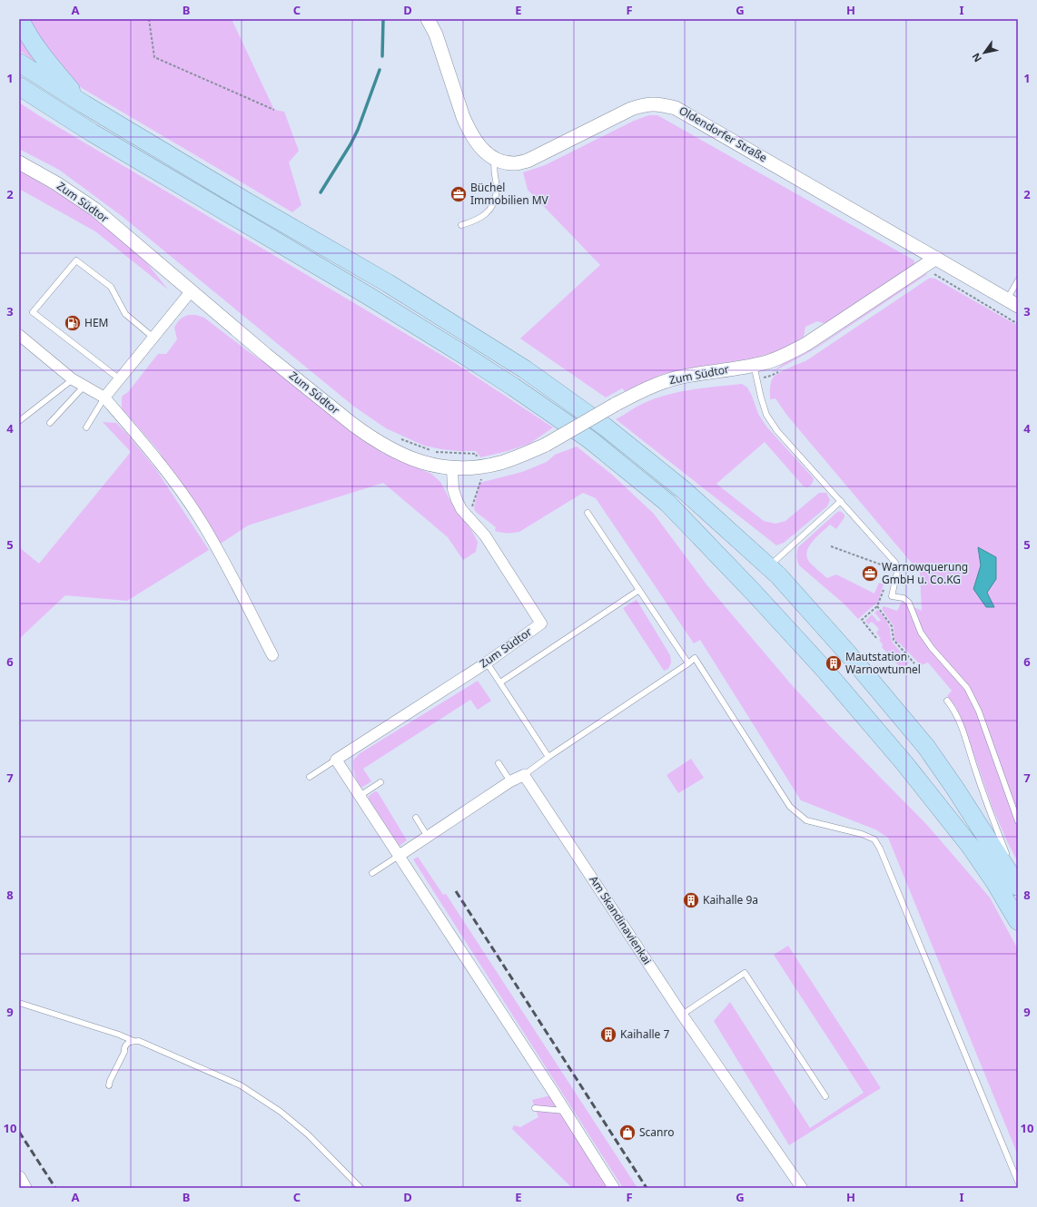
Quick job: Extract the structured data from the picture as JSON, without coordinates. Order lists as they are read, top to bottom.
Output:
{
  "streets": {
    "street": ["Oldendorfer Straße", "Zum Südtor", "Am Skandinavienkai"]
  },
  "crossings": [
    ["Oldendorfer Straße", "Zum Südtor"]
  ],
  "places": {
    "office": ["Büchel Immobilien MV", "Warnowquerung GmbH u. Co.KG"],
    "fuel station": ["HEM"],
    "building": ["Mautstation Warnowtunnel", "Kaihalle 9a", "Kaihalle 7"],
    "shop": ["Scanro"]
  },
  "north": "bottom left",
  "grid": {
    "columns": [
      "A",
      "B",
      "C",
      "D",
      "E",
      "F",
      "G",
      "H",
      "I"
    ],
    "rows": [
      "1",
      "2",
      "3",
      "4",
      "5",
      "6",
      "7",
      "8",
      "9",
      "10"
    ]
  }
}
